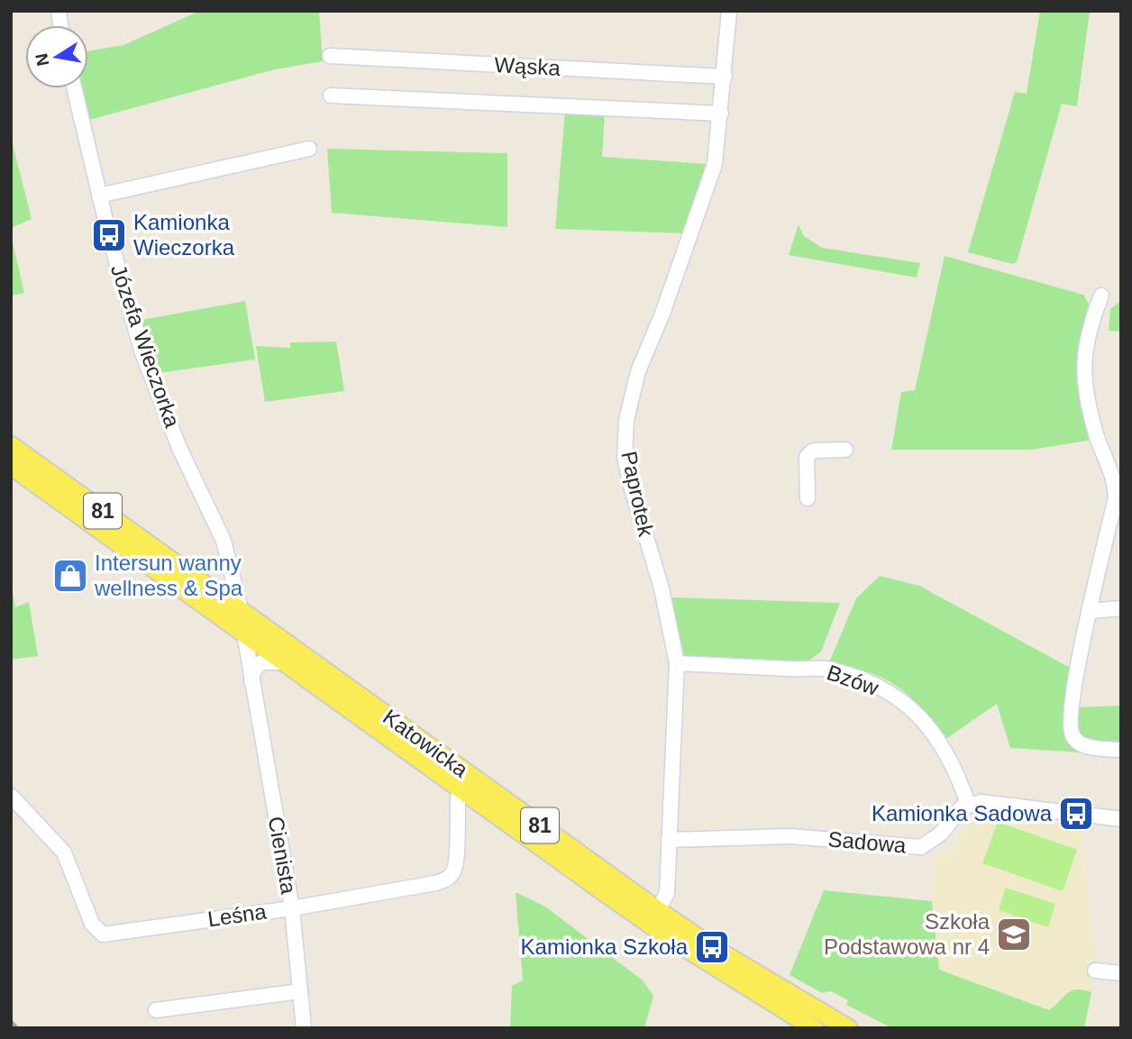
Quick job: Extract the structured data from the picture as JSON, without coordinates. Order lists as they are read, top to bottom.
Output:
{
  "streets": {
    "main road": ["81", "Katowicka"],
    "street": [
      "Wąska",
      "Józefa Wieczorka",
      "Paprotek",
      "Bzów",
      "Sadowa",
      "Cienista",
      "Leśna"
    ]
  },
  "crossings": [
    ["Wąska", "Paprotek"],
    ["Józefa Wieczorka", "Katowicka"],
    ["Paprotek", "Bzów"],
    ["Paprotek", "Katowicka"],
    ["Paprotek", "Sadowa"],
    ["Bzów", "Sadowa"],
    ["Katowicka", "Cienista"],
    ["Katowicka", "Leśna"],
    ["Cienista", "Leśna"]
  ],
  "places": {
    "bus stop": ["Kamionka Wieczorka", "Kamionka Sadowa", "Kamionka Szkoła"],
    "shop": ["Intersun wanny wellness & Spa"],
    "school or university": ["Szkoła Podstawowa nr 4"]
  },
  "north": "left"
}
